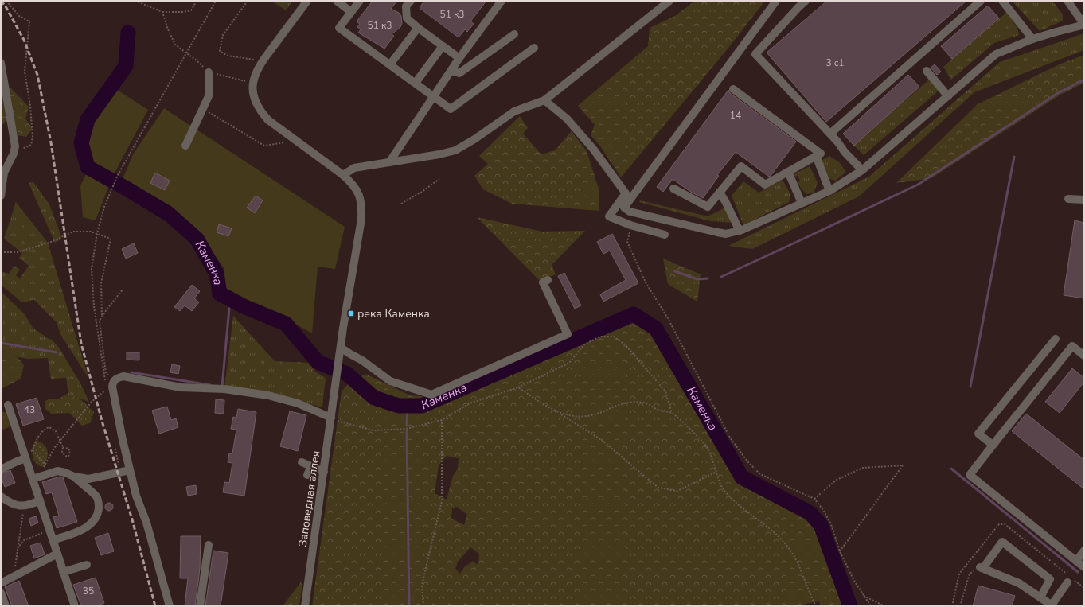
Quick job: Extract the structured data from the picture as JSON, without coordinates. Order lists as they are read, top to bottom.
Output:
{
  "streets": {
    "street": ["Заповедная аллея"]
  },
  "water": ["Каменка"],
  "places": {
    "transit": ["река Каменка"]
  },
  "house_numbers": [
    "51 к3",
    "51 к3",
    "3 с1",
    "14",
    "43",
    "35"
  ]
}
